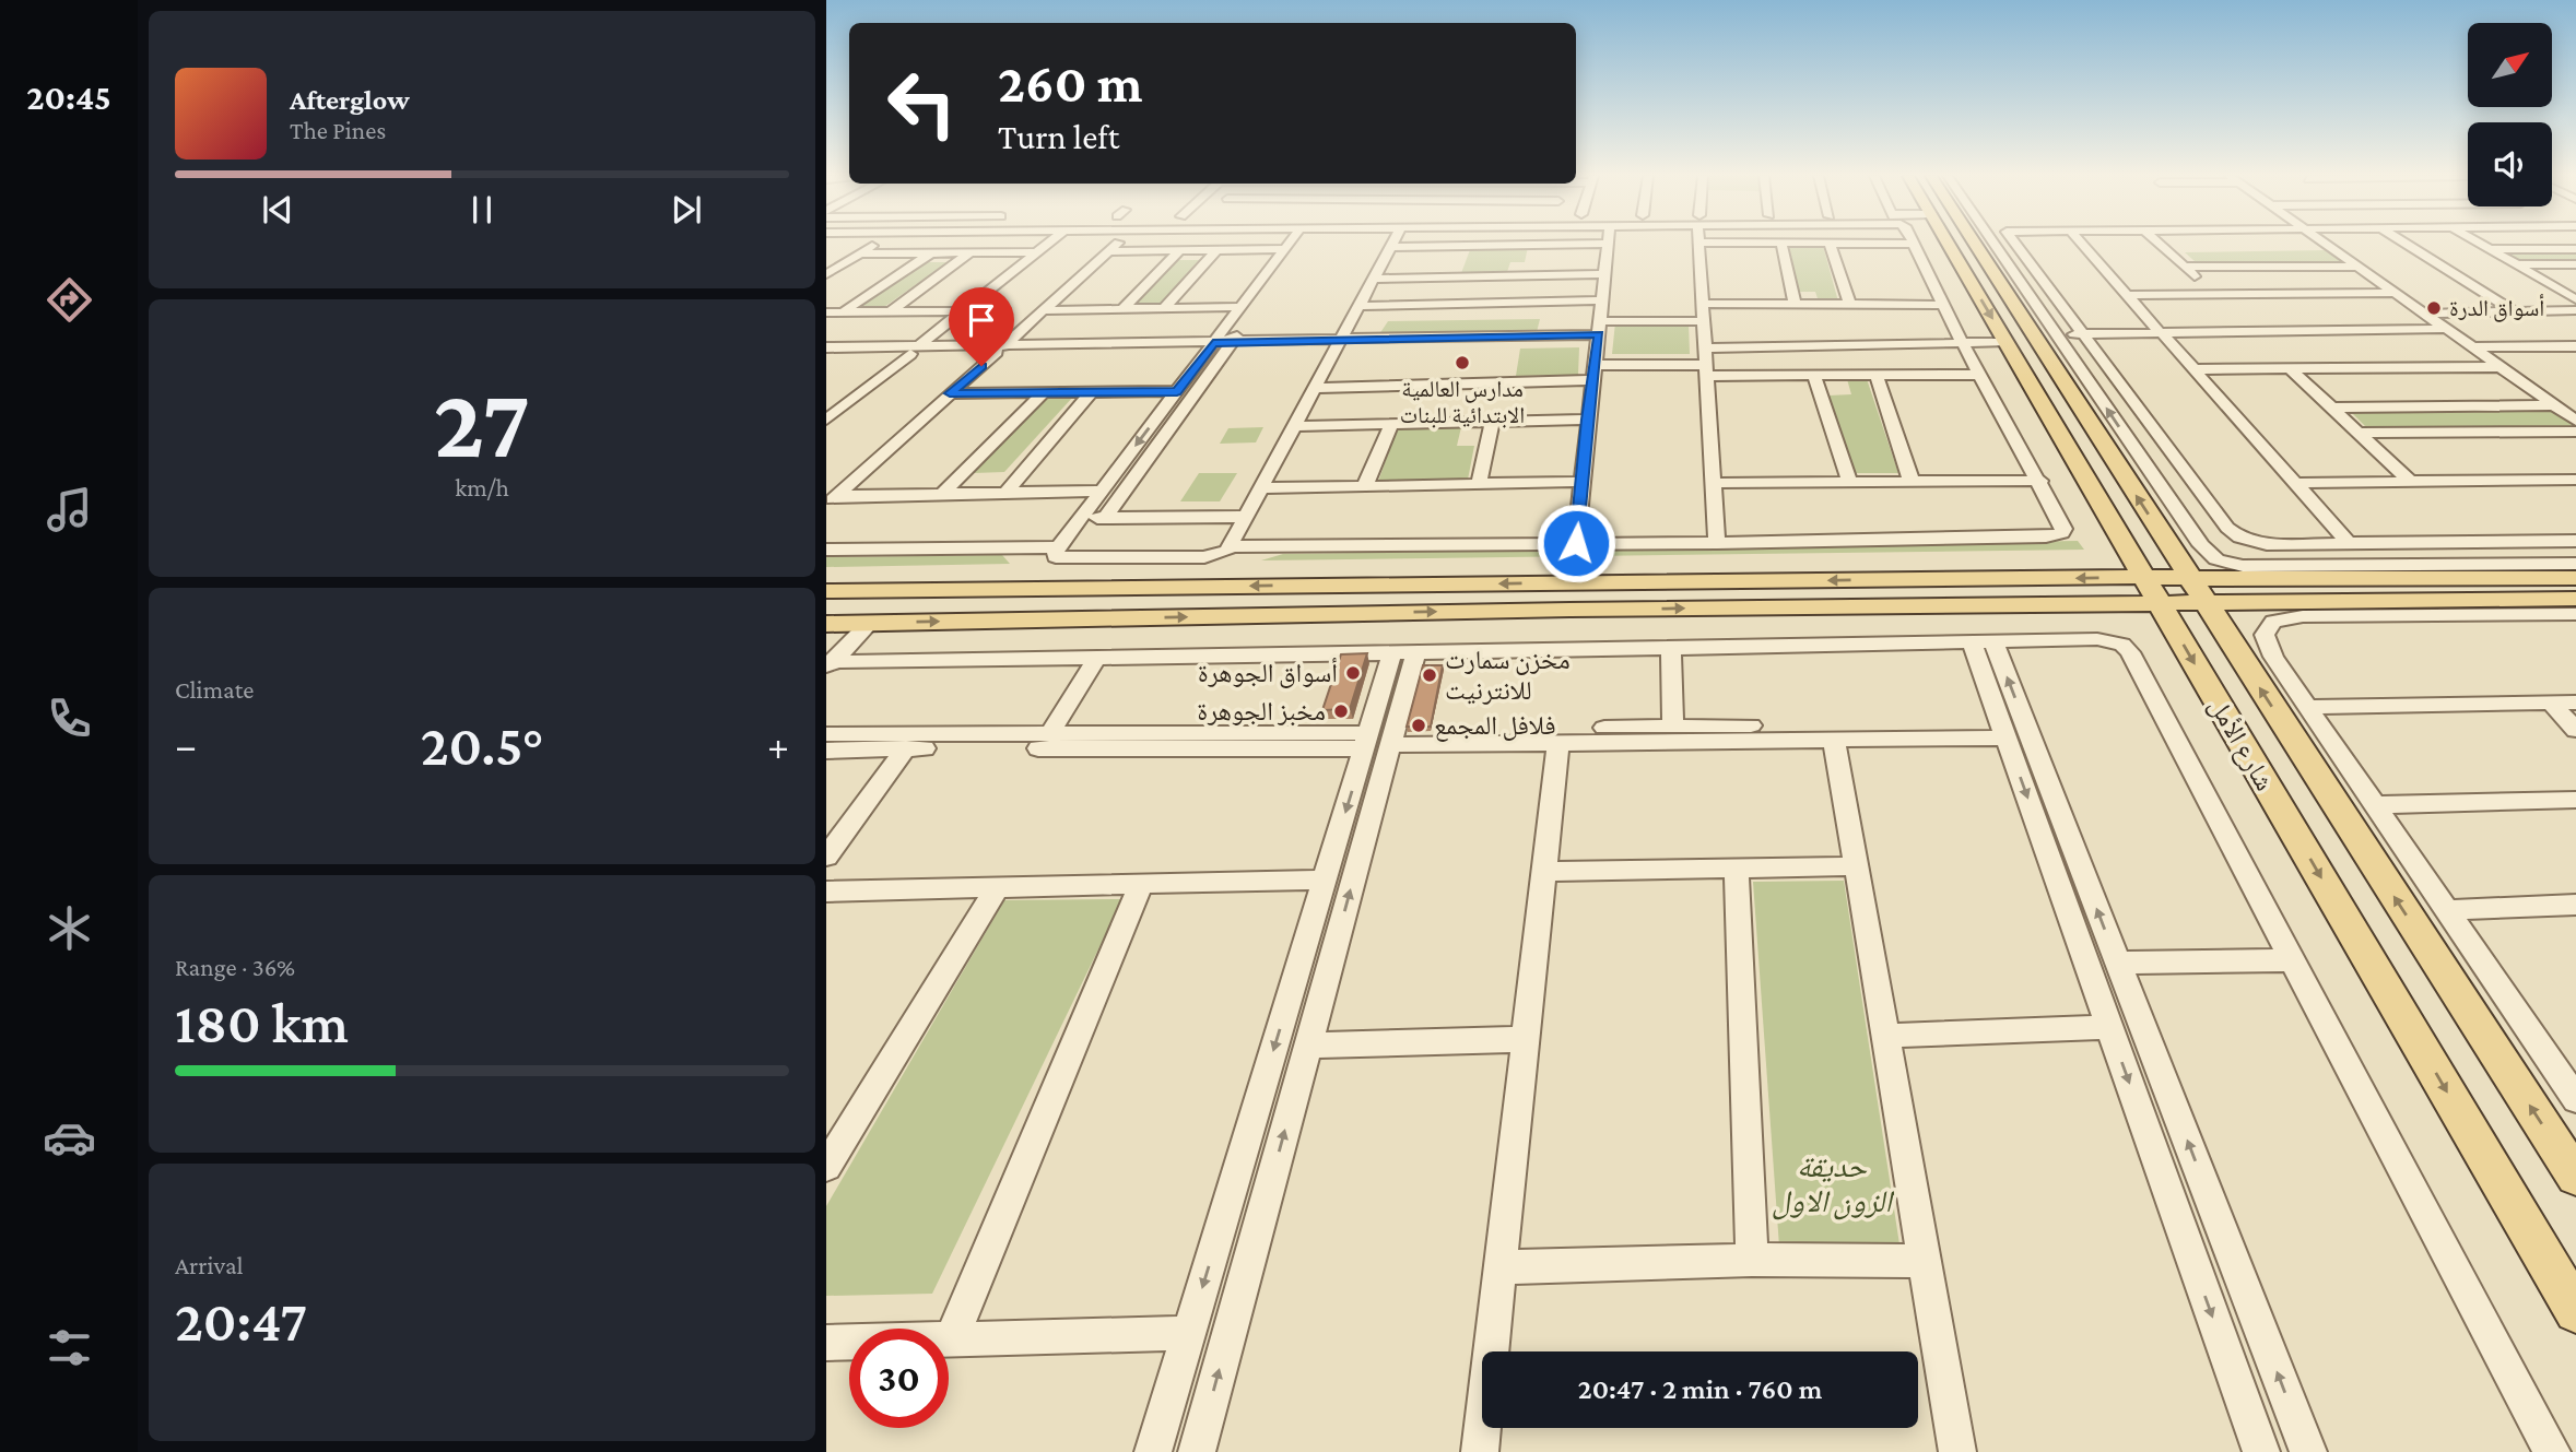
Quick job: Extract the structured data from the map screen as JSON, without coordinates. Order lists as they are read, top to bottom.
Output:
{
  "streets": {
    "main road": ["شارع الأمل"]
  },
  "parks": ["حديقة الزون الاول"],
  "places": [
    "أسواق الدرة",
    "مدارس العالمية الابتدائية للبنات",
    "أسواق الجوهرة",
    "مخزن سمارت للانترنيت",
    "مخبز الجوهرة",
    "فلافل المجمع"
  ],
  "north": "top right",
  "page": {
    "tabs": "20:45",
    "turn": ["260 m", "Turn left"],
    "song": ["Afterglow", "The Pines"],
    "tile": [
      ["27", "km/h"],
      "Climate",
      ["Range · 36%", "180 km"],
      ["Arrival", "20:47"]
    ],
    "heat": ["−", "20.5°", "+"],
    "limit": "30",
    "trip": "20:47 · 2 min · 760 m"
  }
}
